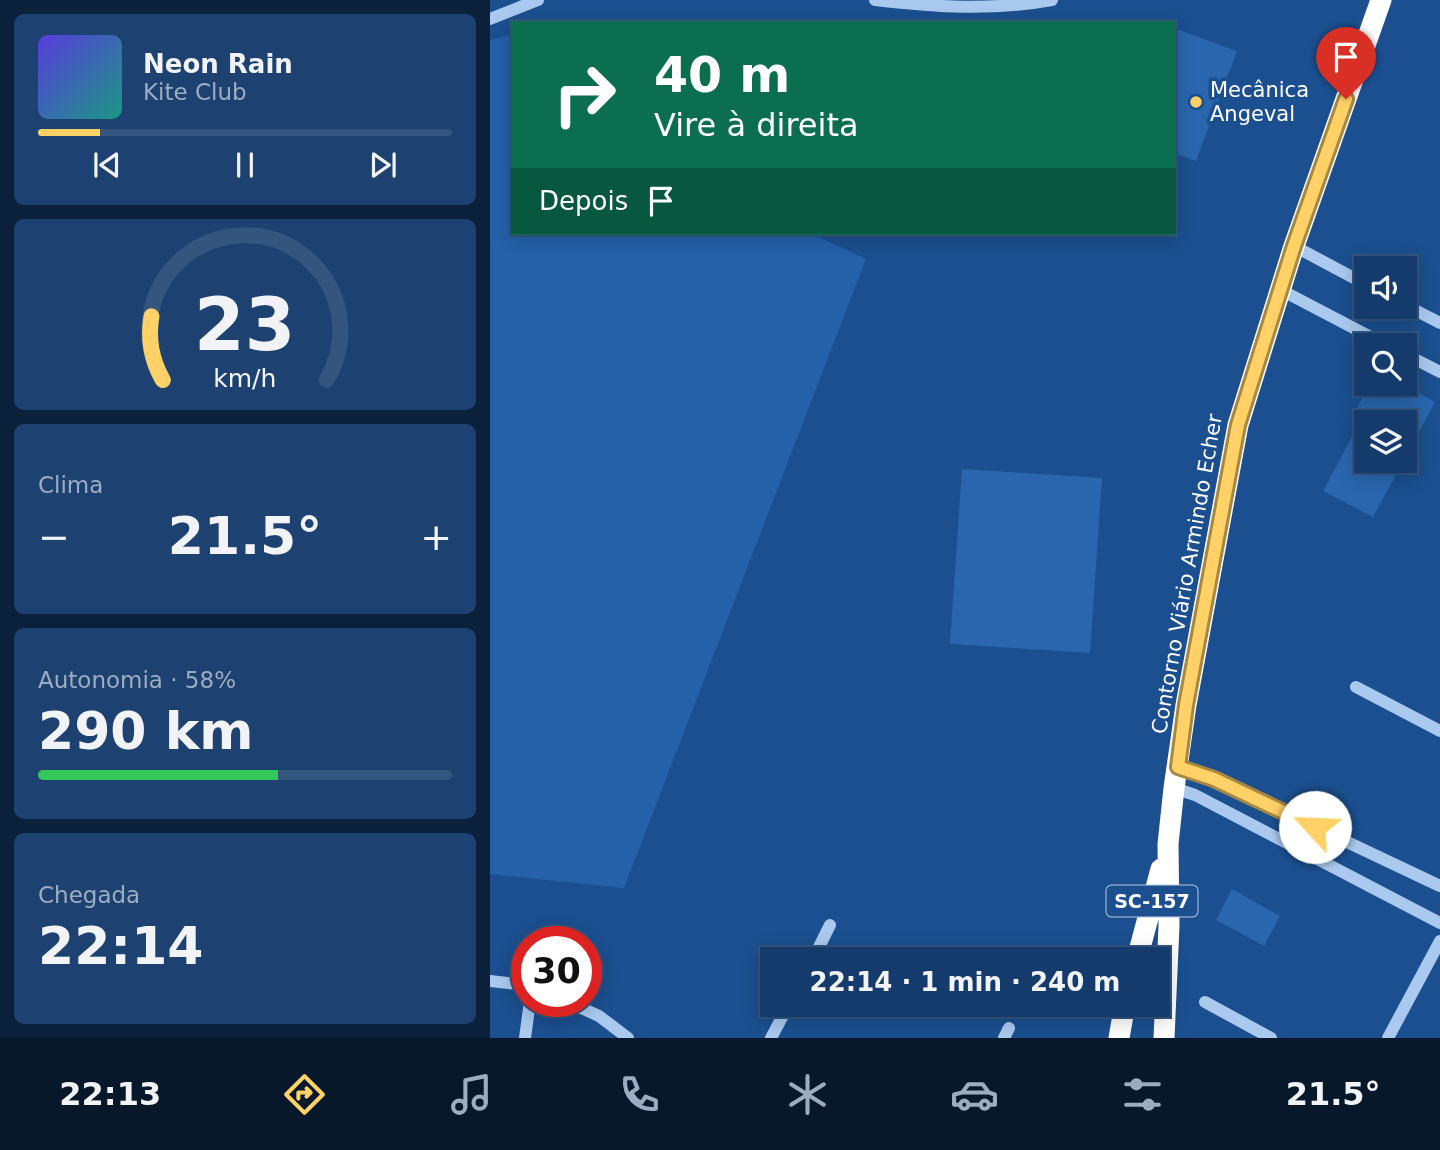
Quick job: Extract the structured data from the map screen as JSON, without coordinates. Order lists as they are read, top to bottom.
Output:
{
  "streets": {
    "highway": ["Contorno Viário Armindo Echer", "SC-157"]
  },
  "places": ["Mecânica Angeval"],
  "page": {
    "turn": ["40 m", "Vire à direita"],
    "song": ["Neon Rain", "Kite Club"],
    "then": "Depois",
    "tile": [
      "Clima",
      ["Autonomia · 58%", "290 km"],
      ["Chegada", "22:14"]
    ],
    "heat": ["−", "21.5°", "+"],
    "limit": "30",
    "trip": "22:14 · 1 min · 240 m",
    "tabs": ["22:13", "21.5°"],
    "gauge": ["23", "km/h"]
  }
}
